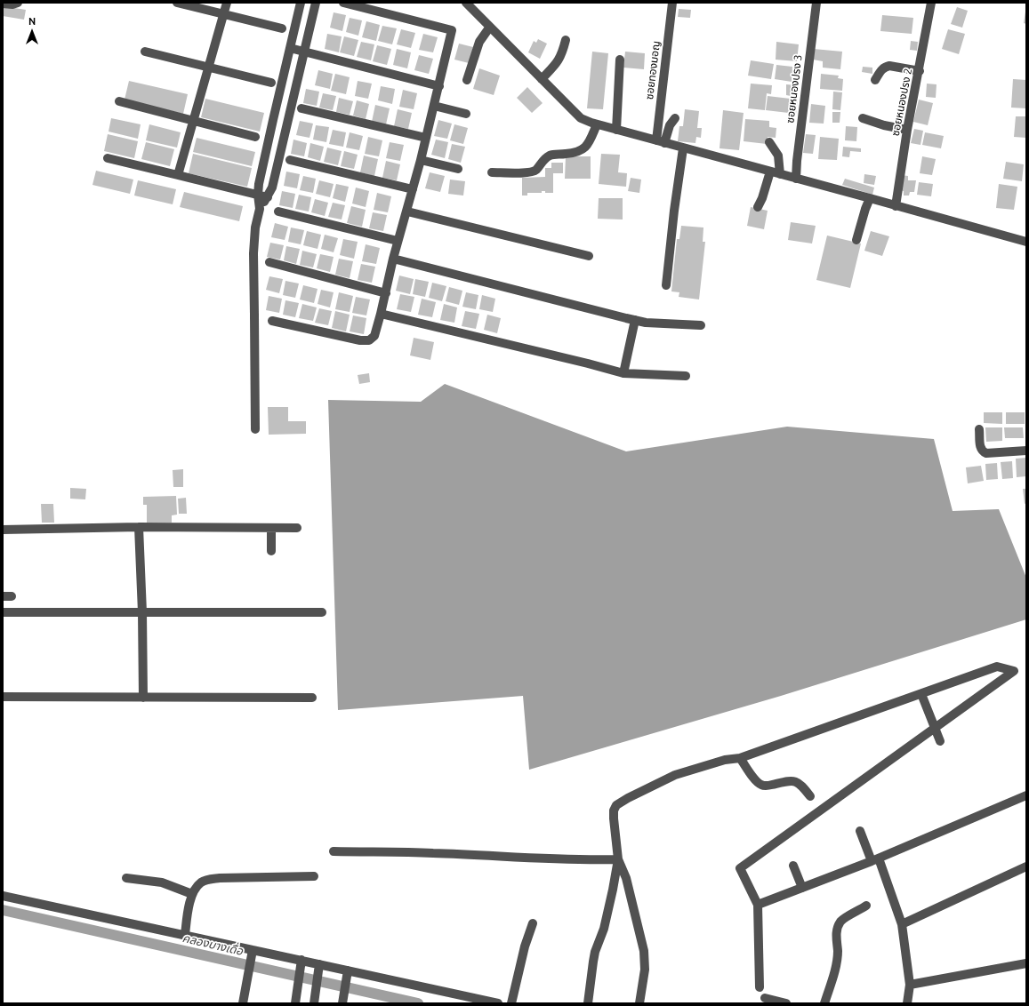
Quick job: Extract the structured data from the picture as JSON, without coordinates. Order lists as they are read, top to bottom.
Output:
{
  "streets": {
    "street": ["ซอยทองมอญ", "ซอยหนองปรง 3", "ซอยหนองปรง 2"]
  },
  "water": ["คลองบางเดื่อ"],
  "north": "top"
}
